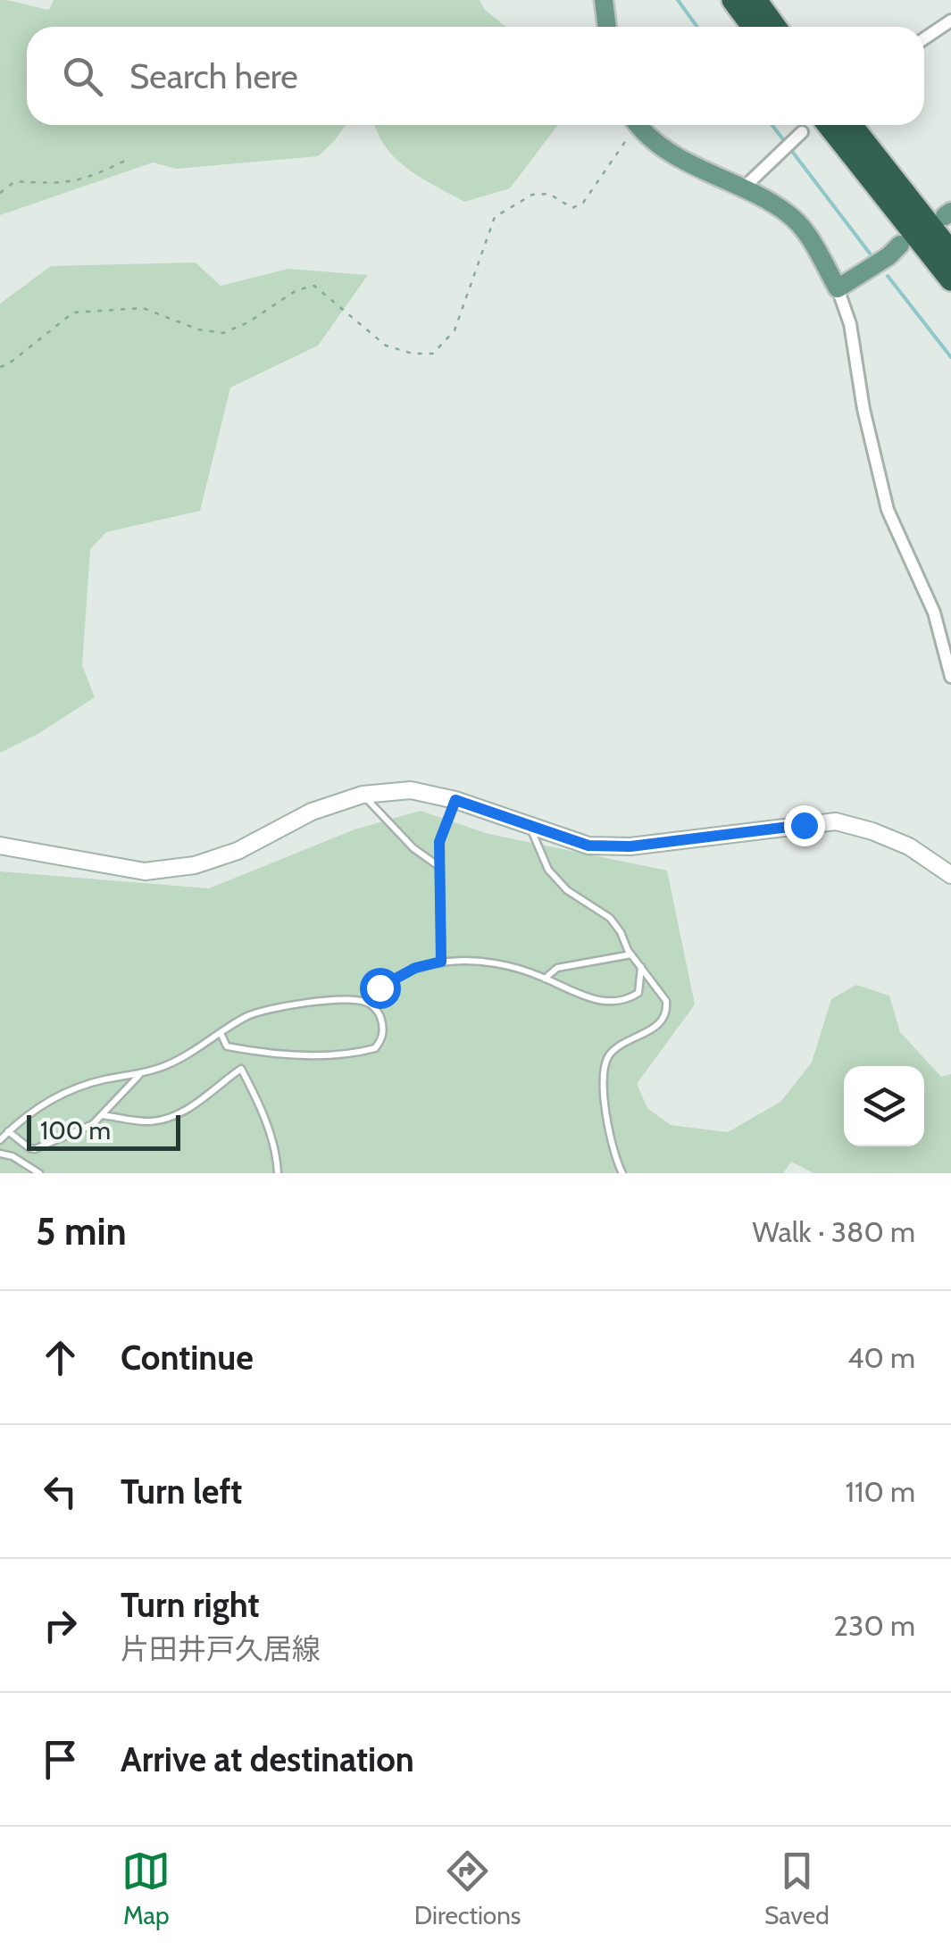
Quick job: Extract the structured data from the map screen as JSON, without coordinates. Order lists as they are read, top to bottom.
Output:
{
  "scale_bar": "100 m",
  "page": {
    "search": "Search here",
    "scale": "100 m",
    "heading": ["5 min", "Walk · 380 m"],
    "list": [
      ["Continue", "40 m"],
      ["Turn left", "110 m"],
      ["Turn right", "片田井戸久居線", "230 m"],
      "Arrive at destination"
    ],
    "nav": ["Map", "Directions", "Saved"]
  }
}
